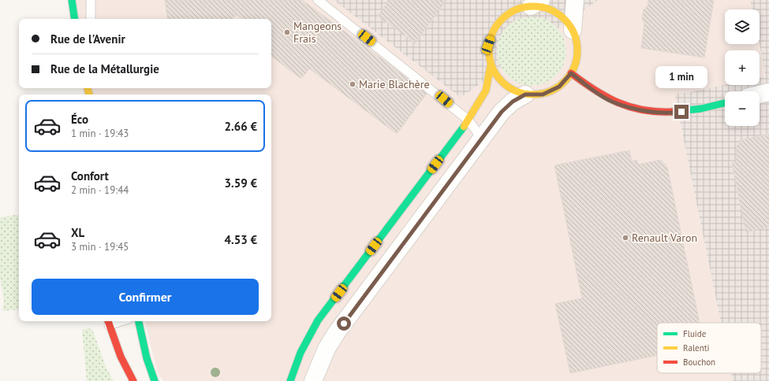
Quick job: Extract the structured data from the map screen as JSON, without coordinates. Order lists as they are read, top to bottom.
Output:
{
  "places": ["Mangeons Frais", "Marie Blachère", "Renault Varon"],
  "legend": ["Fluide", "Ralenti", "Bouchon"],
  "page": {
    "map_buttons": ["+", "−"],
    "banner": ["Rue de l'Avenir", "Rue de la Métallurgie"],
    "bubble": "1 min",
    "list": [
      {
        "name": "Éco",
        "note": "1 min · 19:43",
        "value": "2.66 €"
      },
      {
        "name": "Confort",
        "note": "2 min · 19:44",
        "value": "3.59 €"
      },
      {
        "name": "XL",
        "note": "3 min · 19:45",
        "value": "4.53 €"
      }
    ],
    "buttons": "Confirmer"
  }
}
